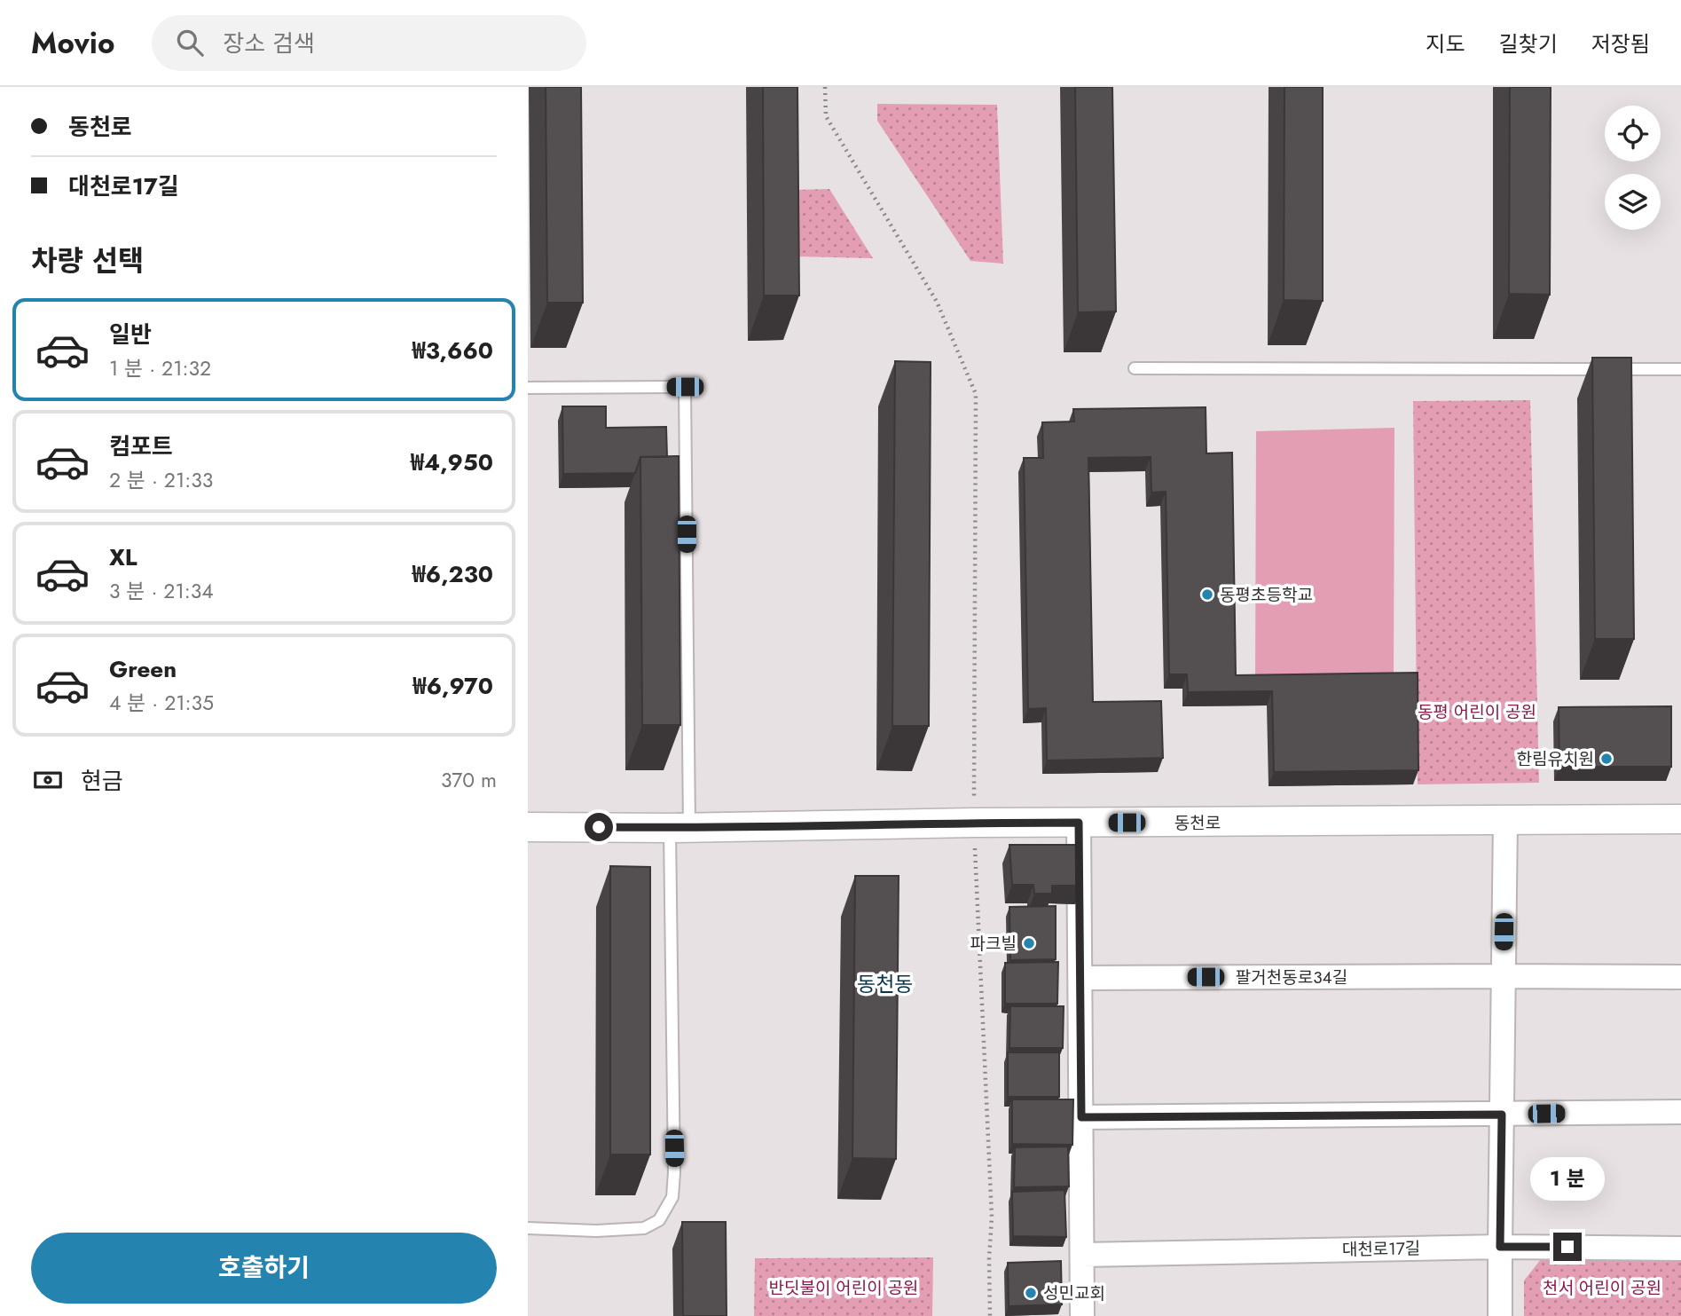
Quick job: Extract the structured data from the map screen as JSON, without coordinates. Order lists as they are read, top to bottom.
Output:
{
  "streets": {
    "street": ["동천로", "팔거천동로34길", "대천로17길"]
  },
  "districts": ["동천동"],
  "parks": ["동평 어린이 공원", "반딧불이 어린이 공원", "천서 어린이 공원"],
  "places": [
    "동평초등학교",
    "한림유치원",
    "파크빌",
    "성민교회"
  ],
  "page": {
    "header": "Movio",
    "search": "장소 검색",
    "nav": ["지도", "길찾기", "저장됨"],
    "banner": ["동천로", "대천로17길"],
    "heading": "차량 선택",
    "list": [
      {
        "name": "일반",
        "note": "1 분 · 21:32",
        "value": "₩3,660"
      },
      {
        "name": "컴포트",
        "note": "2 분 · 21:33",
        "value": "₩4,950"
      },
      {
        "name": "XL",
        "note": "3 분 · 21:34",
        "value": "₩6,230"
      },
      {
        "name": "Green",
        "note": "4 분 · 21:35",
        "value": "₩6,970"
      }
    ],
    "pay": ["현금", "370 m"],
    "bubble": "1 분",
    "buttons": "호출하기"
  }
}
